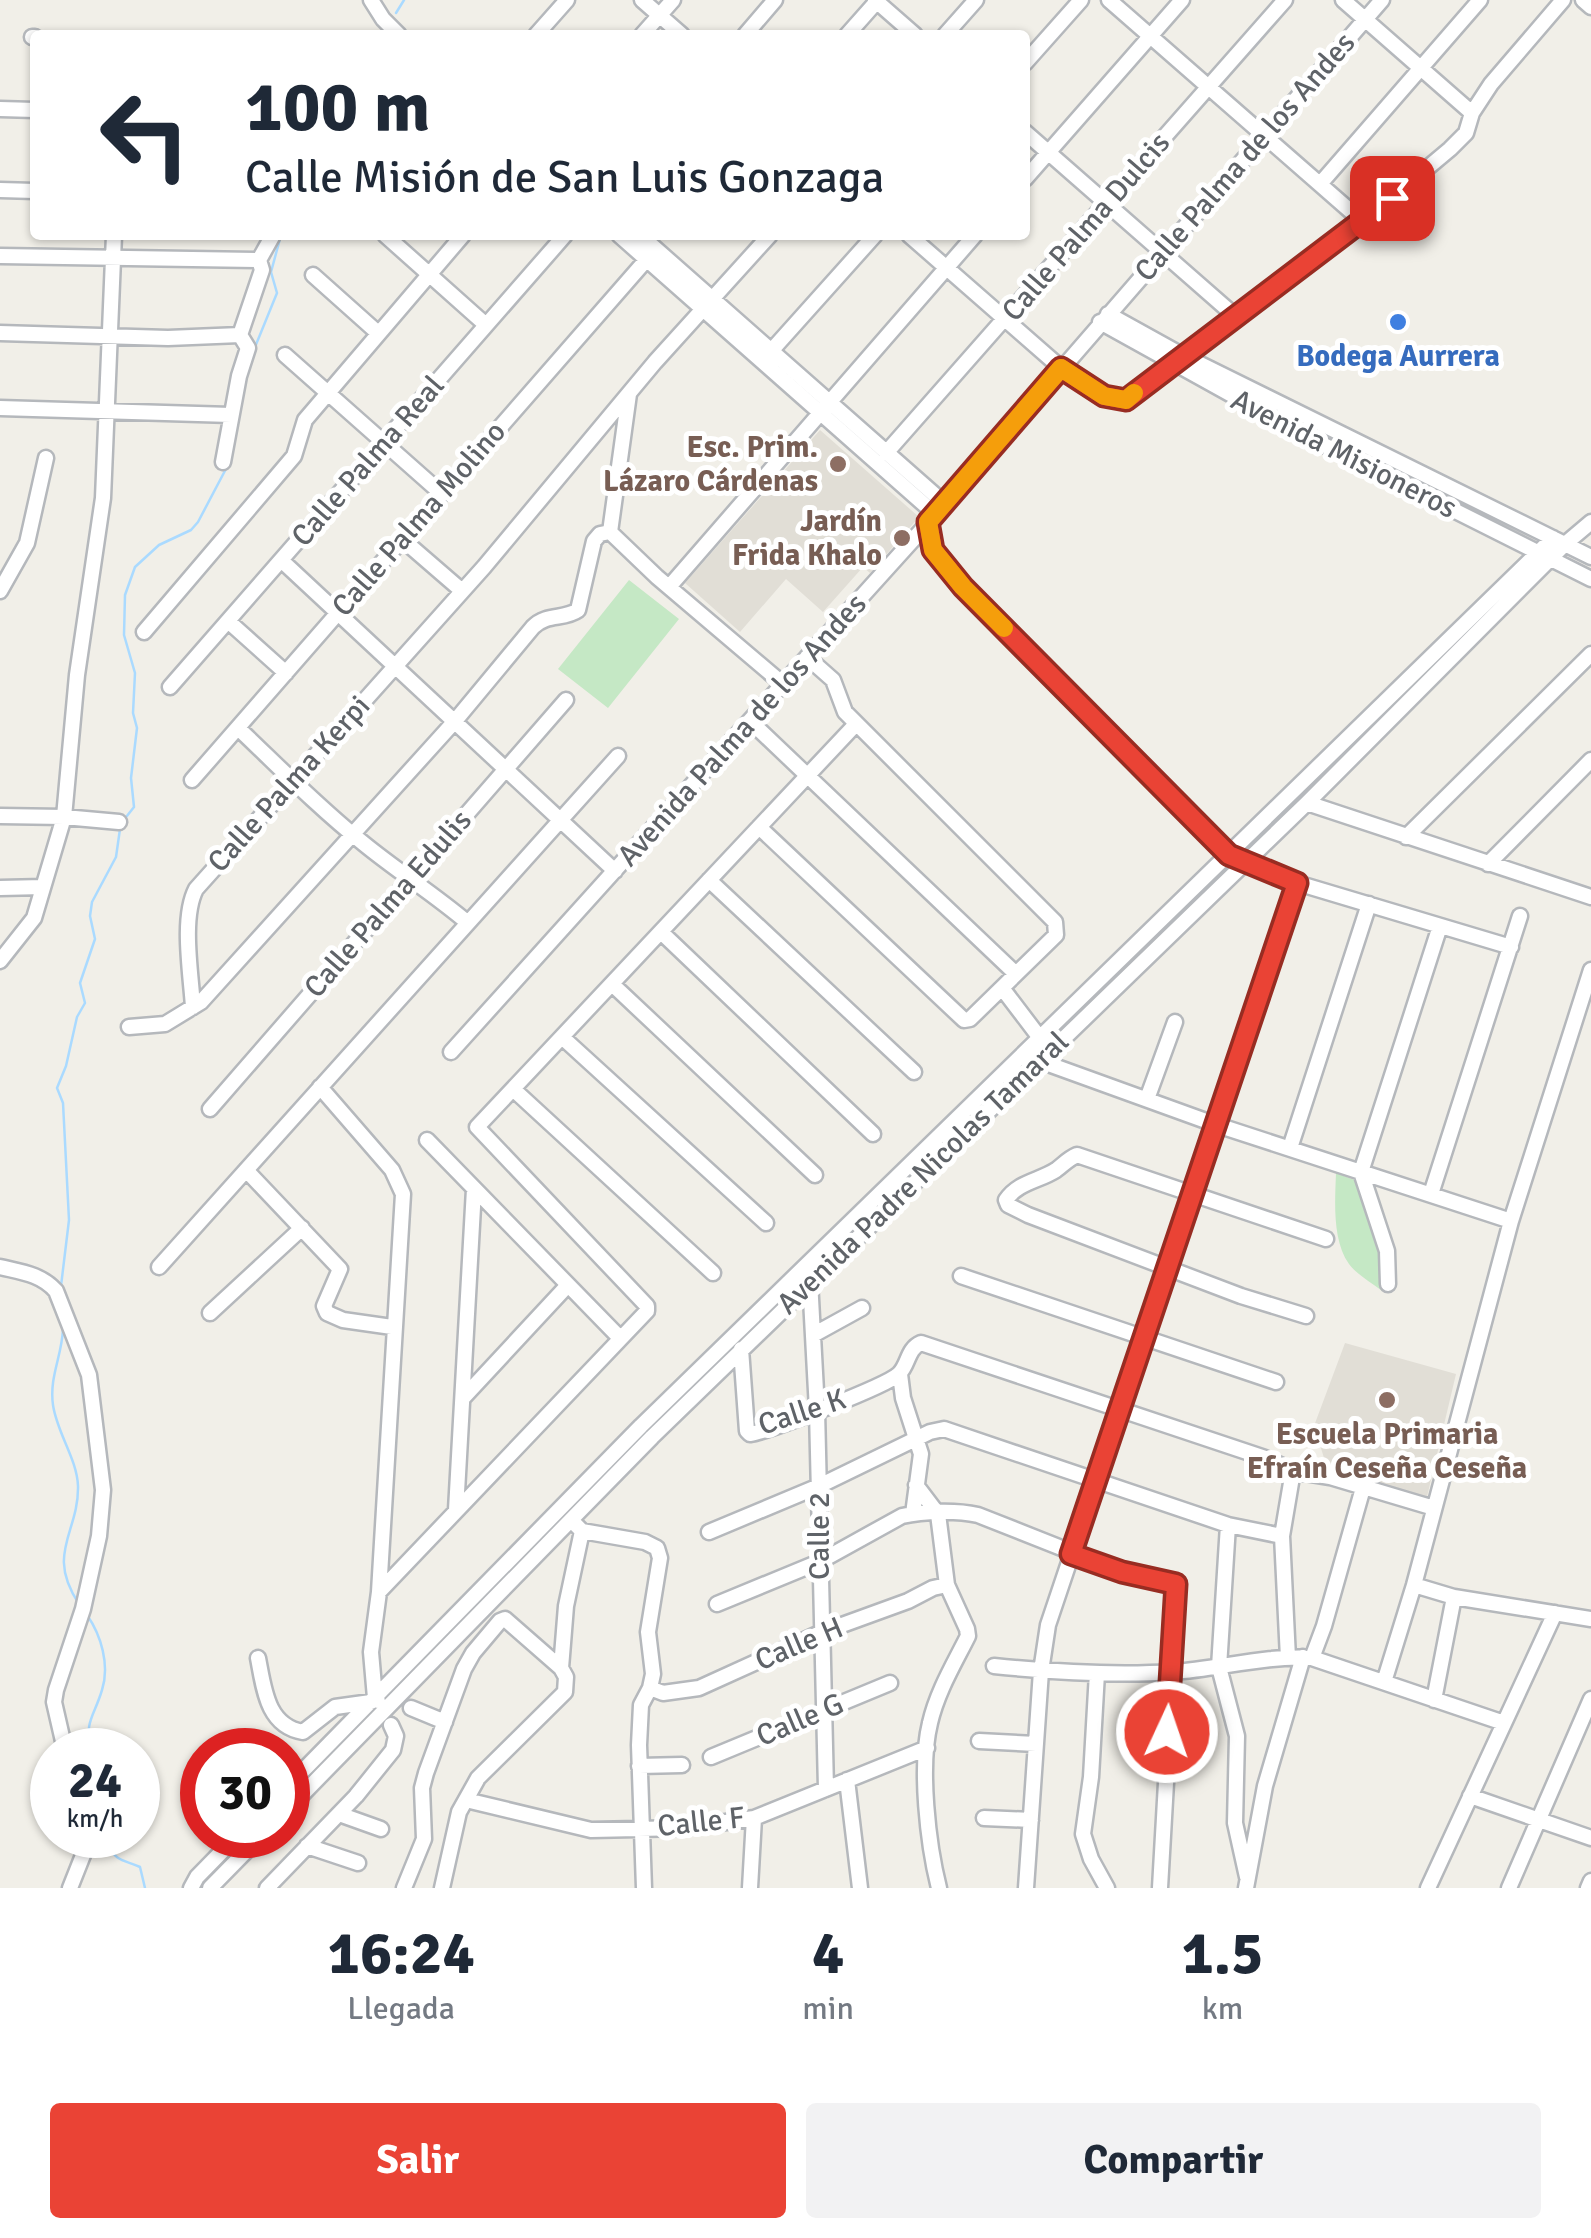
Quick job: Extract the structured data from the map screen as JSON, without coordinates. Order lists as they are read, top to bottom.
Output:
{
  "streets": {
    "street": [
      "Calle Palma de los Andes",
      "Calle Palma Dulcis",
      "Avenida Misioneros",
      "Calle Palma Real",
      "Calle Palma Molino",
      "Avenida Palma de los Andes",
      "Calle Palma Kerpi",
      "Calle Palma Edulis",
      "Avenida Padre Nicolas Tamaral",
      "Calle K",
      "Calle 2",
      "Calle H",
      "Calle G",
      "Calle F"
    ]
  },
  "crossings": [
    ["Calle Palma de los Andes", "Avenida Misioneros"],
    ["Calle Palma de los Andes", "Avenida Palma de los Andes"],
    ["Avenida Misioneros", "Avenida Palma de los Andes"],
    ["Avenida Misioneros", "Avenida Padre Nicolas Tamaral"],
    ["Avenida Padre Nicolas Tamaral", "Calle K"],
    ["Avenida Padre Nicolas Tamaral", "Calle 2"],
    ["Calle K", "Calle 2"],
    ["Calle 2", "Calle H"],
    ["Calle 2", "Calle G"],
    ["Calle 2", "Calle F"]
  ],
  "places": [
    "Bodega Aurrera",
    "Esc. Prim. Lázaro Cárdenas",
    "Jardín Frida Khalo",
    "Escuela Primaria Efraín Ceseña Ceseña"
  ],
  "page": {
    "turn": ["100 m", "Calle Misión de San Luis Gonzaga"],
    "speed": "24 km/h",
    "limit": "30",
    "eta": [
      "16:24",
      "Llegada",
      "4",
      "min",
      "1.5",
      "km"
    ],
    "buttons": ["Salir", "Compartir"]
  }
}
